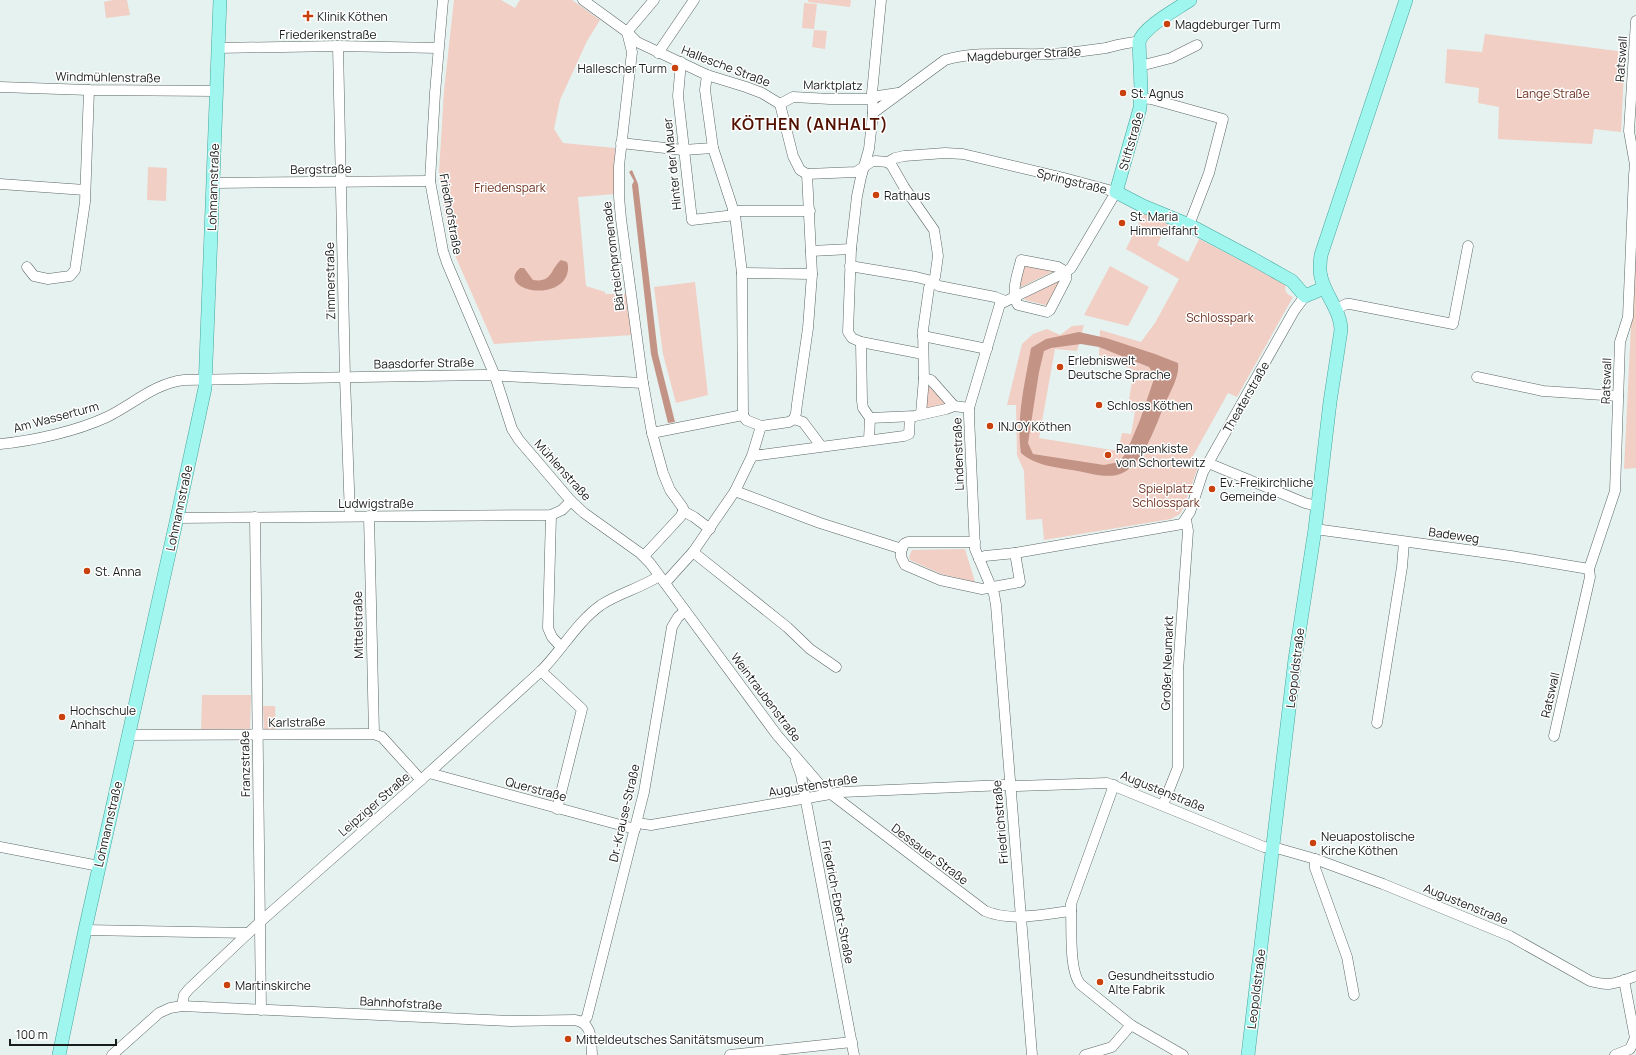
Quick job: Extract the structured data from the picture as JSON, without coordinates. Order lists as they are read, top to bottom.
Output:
{
  "streets": {
    "main road": [
      "Stiftstraße",
      "Springstraße",
      "Lohmannstraße",
      "Leopoldstraße"
    ],
    "street": [
      "Friederikenstraße",
      "Magdeburger Straße",
      "Ratswall",
      "Hallesche Straße",
      "Windmühlenstraße",
      "Marktplatz",
      "Hinter der Mauer",
      "Bergstraße",
      "Friedhofstraße",
      "Bärteichpromenade",
      "Zimmerstraße",
      "Baasdorfer Straße",
      "Theaterstraße",
      "Am Wasserturm",
      "Lindenstraße",
      "Mühlenstraße",
      "Ludwigstraße",
      "Badeweg",
      "Mittelstraße",
      "Großer Neumarkt",
      "Weintraubenstraße",
      "Karlstraße",
      "Franzstraße",
      "Augustenstraße",
      "Querstraße",
      "Leipziger Straße",
      "Dr.-Krause-Straße",
      "Friedrichstraße",
      "Dessauer Straße",
      "Friedrich-Ebert-Straße",
      "Bahnhofstraße"
    ]
  },
  "crossings": [
    ["Friederikenstraße", "Lohmannstraße"],
    ["Friederikenstraße", "Friedhofstraße"],
    ["Friederikenstraße", "Zimmerstraße"],
    ["Magdeburger Straße", "Marktplatz"],
    ["Magdeburger Straße", "Stiftstraße"],
    ["Ratswall", "Badeweg"],
    ["Hallesche Straße", "Marktplatz"],
    ["Hallesche Straße", "Hinter der Mauer"],
    ["Hallesche Straße", "Bärteichpromenade"],
    ["Windmühlenstraße", "Lohmannstraße"],
    ["Marktplatz", "Springstraße"],
    ["Stiftstraße", "Springstraße"],
    ["Bergstraße", "Lohmannstraße"],
    ["Bergstraße", "Friedhofstraße"],
    ["Bergstraße", "Zimmerstraße"],
    ["Springstraße", "Theaterstraße"],
    ["Lohmannstraße", "Baasdorfer Straße"],
    ["Lohmannstraße", "Am Wasserturm"],
    ["Lohmannstraße", "Ludwigstraße"],
    ["Lohmannstraße", "Karlstraße"],
    ["Friedhofstraße", "Baasdorfer Straße"],
    ["Friedhofstraße", "Mühlenstraße"],
    ["Bärteichpromenade", "Baasdorfer Straße"],
    ["Zimmerstraße", "Baasdorfer Straße"],
    ["Zimmerstraße", "Ludwigstraße"],
    ["Baasdorfer Straße", "Am Wasserturm"],
    ["Baasdorfer Straße", "Mühlenstraße"],
    ["Theaterstraße", "Großer Neumarkt"],
    ["Lindenstraße", "Friedrichstraße"],
    ["Mühlenstraße", "Ludwigstraße"],
    ["Mühlenstraße", "Weintraubenstraße"],
    ["Mühlenstraße", "Leipziger Straße"],
    ["Ludwigstraße", "Mittelstraße"],
    ["Ludwigstraße", "Franzstraße"],
    ["Badeweg", "Leopoldstraße"],
    ["Mittelstraße", "Karlstraße"],
    ["Großer Neumarkt", "Augustenstraße"],
    ["Leopoldstraße", "Augustenstraße"],
    ["Weintraubenstraße", "Augustenstraße"],
    ["Weintraubenstraße", "Leipziger Straße"],
    ["Weintraubenstraße", "Dr.-Krause-Straße"],
    ["Weintraubenstraße", "Dessauer Straße"],
    ["Weintraubenstraße", "Friedrich-Ebert-Straße"],
    ["Karlstraße", "Franzstraße"],
    ["Franzstraße", "Leipziger Straße"],
    ["Franzstraße", "Bahnhofstraße"],
    ["Augustenstraße", "Querstraße"],
    ["Augustenstraße", "Dr.-Krause-Straße"],
    ["Augustenstraße", "Friedrichstraße"],
    ["Augustenstraße", "Dessauer Straße"],
    ["Augustenstraße", "Friedrich-Ebert-Straße"],
    ["Querstraße", "Leipziger Straße"],
    ["Querstraße", "Dr.-Krause-Straße"],
    ["Leipziger Straße", "Bahnhofstraße"],
    ["Dr.-Krause-Straße", "Bahnhofstraße"],
    ["Friedrichstraße", "Dessauer Straße"]
  ],
  "districts": ["KÖTHEN (ANHALT)"],
  "parks": [
    "Lange Straße",
    "Friedenspark",
    "Schlosspark",
    "Spielplatz Schlosspark"
  ],
  "places": {
    "health": ["Klinik Köthen"],
    "other": [
      "Magdeburger Turm",
      "Hallescher Turm",
      "St. Agnus",
      "Rathaus",
      "St. Maria Himmelfahrt",
      "Erlebniswelt Deutsche Sprache",
      "Schloss Köthen",
      "INJOY Köthen",
      "Rampenkiste von Schortewitz",
      "Ev.-Freikirchliche Gemeinde",
      "St. Anna",
      "Hochschule Anhalt",
      "Neuapostolische Kirche Köthen",
      "Gesundheitsstudio Alte Fabrik",
      "Martinskirche",
      "Mitteldeutsches Sanitätsmuseum"
    ]
  },
  "scale_bar": "100 m"
}
